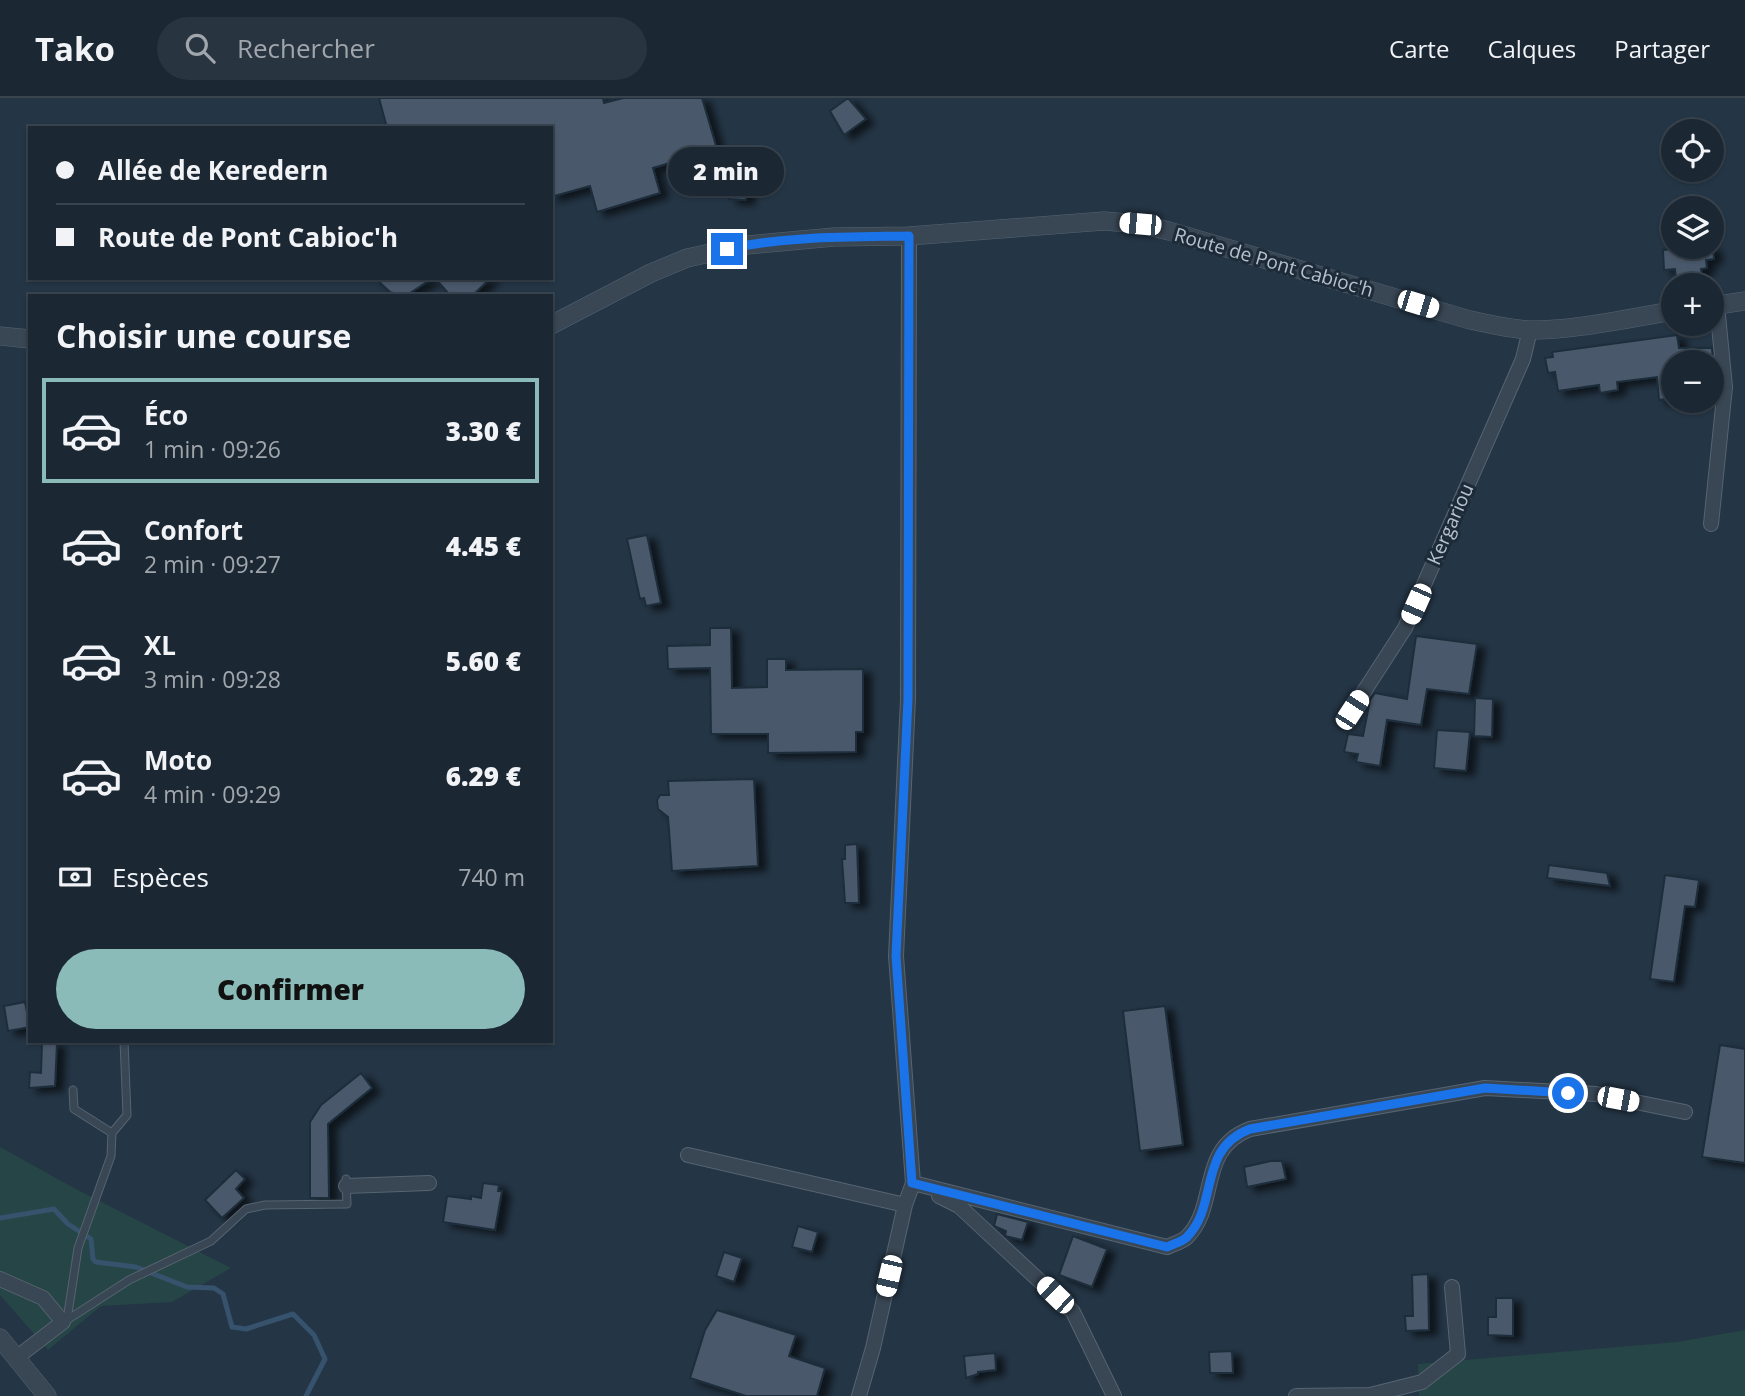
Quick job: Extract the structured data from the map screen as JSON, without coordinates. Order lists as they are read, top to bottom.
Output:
{
  "streets": {
    "street": ["Route de Pont Cabioc'h", "Kergariou"]
  },
  "crossings": [
    ["Route de Pont Cabioc'h", "Kergariou"]
  ],
  "page": {
    "header": "Tako",
    "search": "Rechercher",
    "nav": ["Carte", "Calques", "Partager"],
    "map_buttons": ["+", "−"],
    "banner": ["Allée de Keredern", "Route de Pont Cabioc'h"],
    "bubble": "2 min",
    "heading": "Choisir une course",
    "list": [
      {
        "name": "Éco",
        "note": "1 min · 09:26",
        "value": "3.30 €"
      },
      {
        "name": "Confort",
        "note": "2 min · 09:27",
        "value": "4.45 €"
      },
      {
        "name": "XL",
        "note": "3 min · 09:28",
        "value": "5.60 €"
      },
      {
        "name": "Moto",
        "note": "4 min · 09:29",
        "value": "6.29 €"
      }
    ],
    "pay": ["Espèces", "740 m"],
    "buttons": "Confirmer"
  }
}
